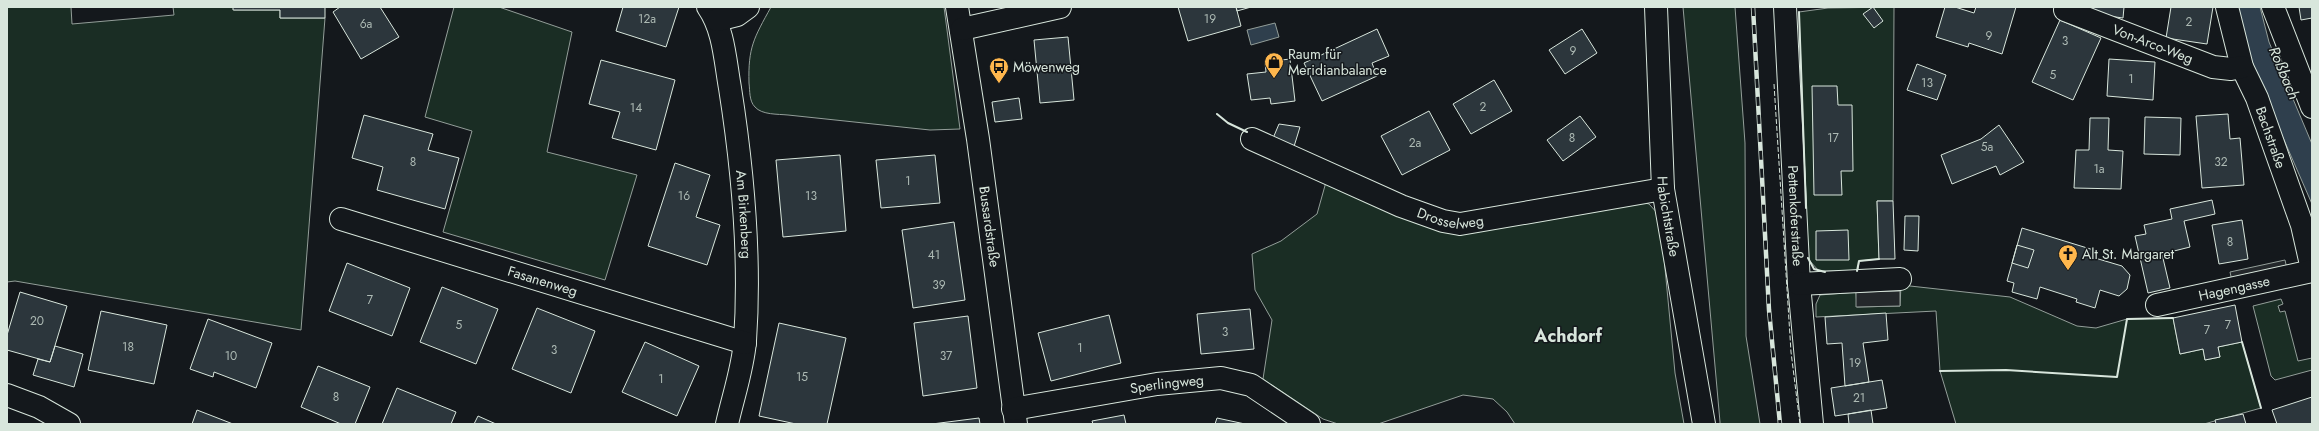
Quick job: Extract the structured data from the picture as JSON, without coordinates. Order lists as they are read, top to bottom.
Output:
{
  "streets": {
    "street": [
      "Von-Arco-Weg",
      "Bachstraße",
      "Am Birkenberg",
      "Drosselweg",
      "Pettenkoferstraße",
      "Habichtstraße",
      "Bussardstraße",
      "Fasanenweg",
      "Hagengasse",
      "Sperlingweg"
    ]
  },
  "crossings": [
    ["Von-Arco-Weg", "Bachstraße"],
    ["Bachstraße", "Hagengasse"],
    ["Am Birkenberg", "Fasanenweg"],
    ["Drosselweg", "Habichtstraße"],
    ["Bussardstraße", "Sperlingweg"]
  ],
  "districts": ["Achdorf"],
  "water": ["Roßbach"],
  "places": {
    "shop": ["Raum für Meridianbalance"],
    "bus stop": ["Möwenweg"],
    "church": ["Alt St. Margaret"]
  },
  "house_numbers": [
    "12a",
    "19",
    "2",
    "6a",
    "9",
    "3",
    "9",
    "5",
    "1",
    "13",
    "2",
    "14",
    "8",
    "17",
    "2a",
    "5a",
    "8",
    "32",
    "1a",
    "1",
    "16",
    "13",
    "8",
    "41",
    "39",
    "7",
    "20",
    "5",
    "7",
    "7",
    "3",
    "18",
    "1",
    "3",
    "10",
    "37",
    "19",
    "15",
    "1",
    "8",
    "21"
  ]
}
